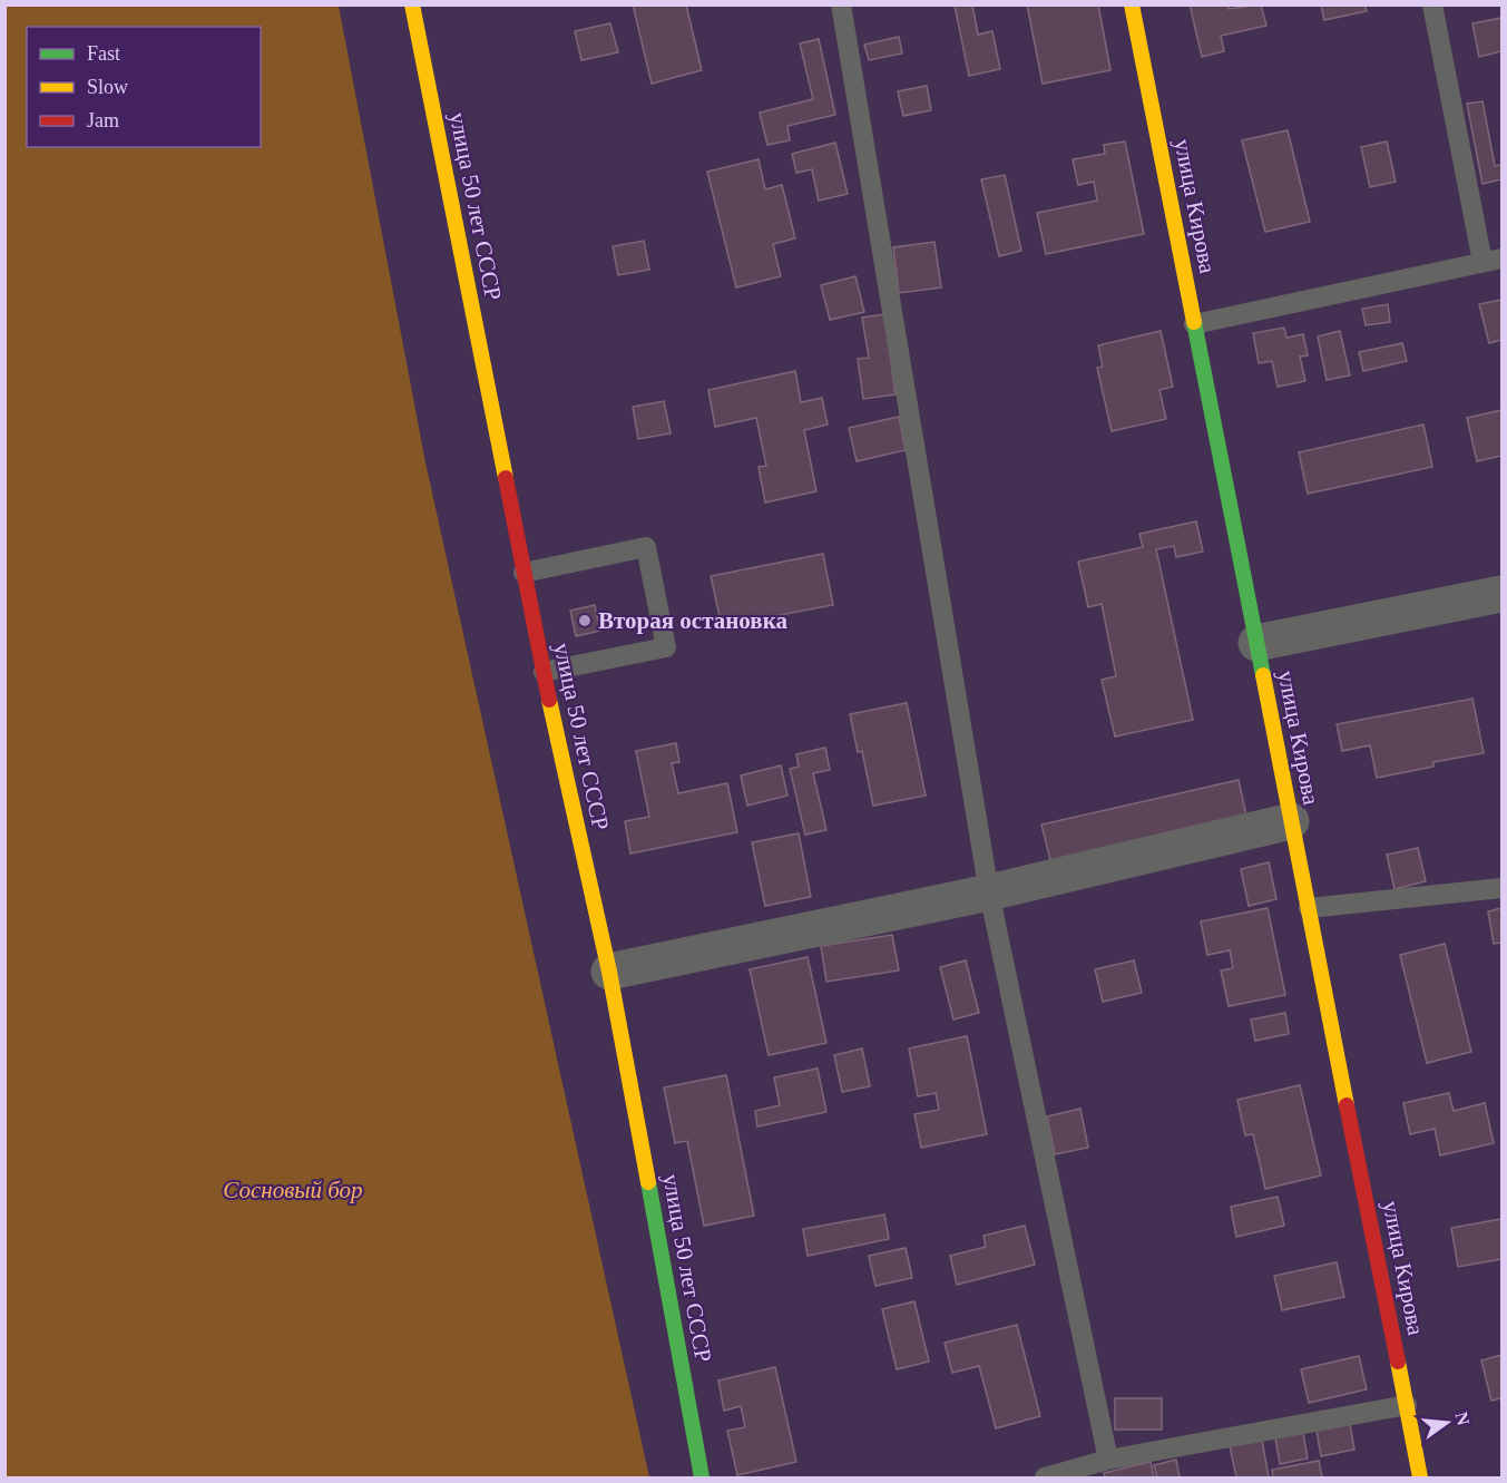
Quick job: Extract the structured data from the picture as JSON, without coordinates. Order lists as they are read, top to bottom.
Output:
{
  "streets": {
    "street": ["улица 50 лет СССР", "улица Кирова"]
  },
  "parks": ["Сосновый бор"],
  "places": ["Вторая остановка"],
  "legend": ["Fast", "Slow", "Jam"],
  "north": "right"
}
